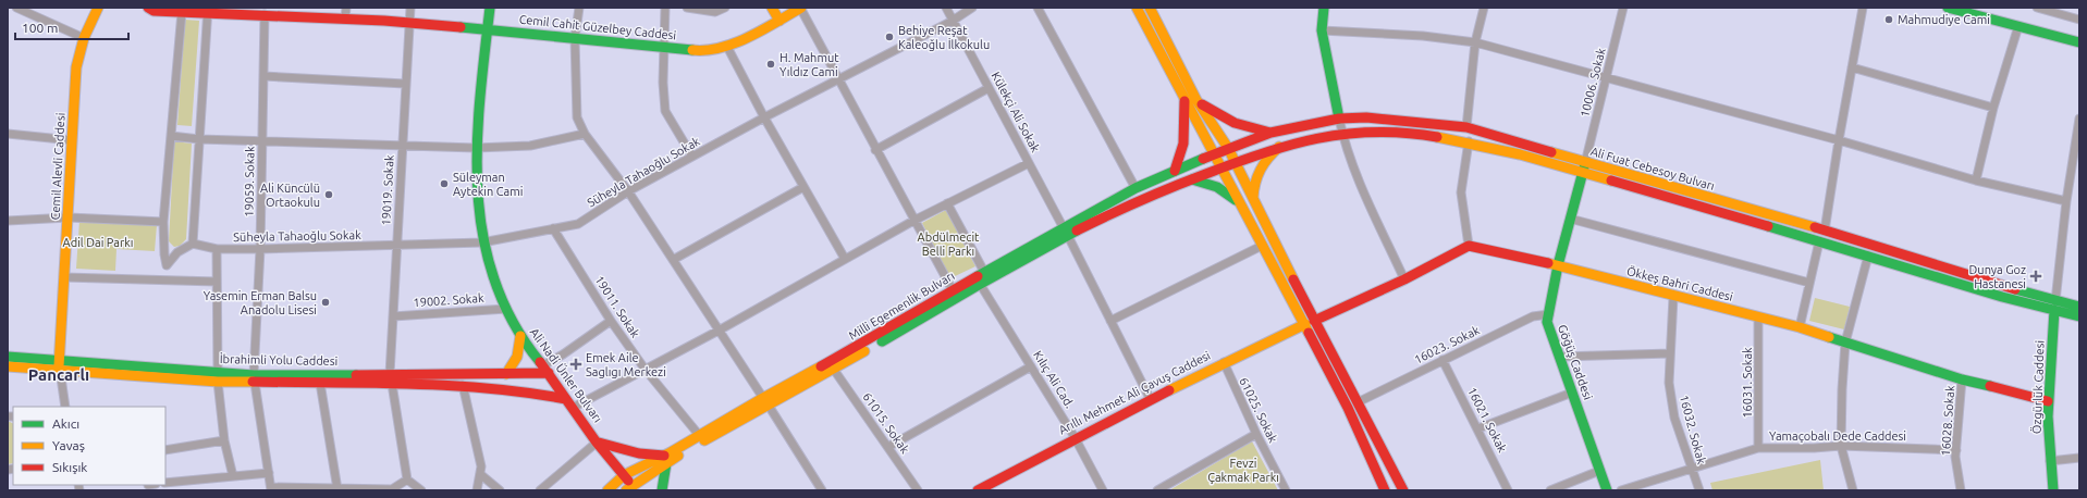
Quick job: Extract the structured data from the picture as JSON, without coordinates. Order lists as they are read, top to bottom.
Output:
{
  "streets": {
    "main road": [
      "Cemil Cahit Güzelbey Caddesi",
      "Cemil Alevli Caddesi",
      "Ali Fuat Cebesoy Bulvarı",
      "Ökkeş Bahri Caddesi",
      "Milli Egemenlik Bulvarı",
      "İbrahimli Yolu Caddesi",
      "Göğüş Caddesi",
      "Ali Nadi Ünler Bulvarı",
      "Özgürlük Caddesi",
      "Arıllı Mehmet Ali Çavuş Caddesi"
    ],
    "street": [
      "10006. Sokak",
      "Külekçi Ali Sokak",
      "Süheyla Tahaoğlu Sokak",
      "19059. Sokak",
      "19019. Sokak",
      "19002. Sokak",
      "19011. Sokak",
      "16023. Sokak",
      "Kılıç Ali Cad.",
      "16031. Sokak",
      "61025. Sokak",
      "16021. Sokak",
      "16028. Sokak",
      "61015. Sokak",
      "16032. Sokak",
      "Yamaçobalı Dede Caddesi"
    ]
  },
  "crossings": [
    ["Cemil Cahit Güzelbey Caddesi", "19059. Sokak"],
    ["Cemil Cahit Güzelbey Caddesi", "19019. Sokak"],
    ["Cemil Cahit Güzelbey Caddesi", "Ali Nadi Ünler Bulvarı"],
    ["10006. Sokak", "Ali Fuat Cebesoy Bulvarı"],
    ["10006. Sokak", "Göğüş Caddesi"],
    ["Külekçi Ali Sokak", "Süheyla Tahaoğlu Sokak"],
    ["Külekçi Ali Sokak", "Milli Egemenlik Bulvarı"],
    ["Külekçi Ali Sokak", "Arıllı Mehmet Ali Çavuş Caddesi"],
    ["Cemil Alevli Caddesi", "İbrahimli Yolu Caddesi"],
    ["Ali Fuat Cebesoy Bulvarı", "Milli Egemenlik Bulvarı"],
    ["Ali Fuat Cebesoy Bulvarı", "Göğüş Caddesi"],
    ["Ali Fuat Cebesoy Bulvarı", "Özgürlük Caddesi"],
    ["Süheyla Tahaoğlu Sokak", "19059. Sokak"],
    ["Süheyla Tahaoğlu Sokak", "19019. Sokak"],
    ["Süheyla Tahaoğlu Sokak", "19011. Sokak"],
    ["Süheyla Tahaoğlu Sokak", "Ali Nadi Ünler Bulvarı"],
    ["19059. Sokak", "İbrahimli Yolu Caddesi"],
    ["19019. Sokak", "19002. Sokak"],
    ["19019. Sokak", "İbrahimli Yolu Caddesi"],
    ["Ökkeş Bahri Caddesi", "Göğüş Caddesi"],
    ["Ökkeş Bahri Caddesi", "16031. Sokak"],
    ["Ökkeş Bahri Caddesi", "Özgürlük Caddesi"],
    ["Ökkeş Bahri Caddesi", "16028. Sokak"],
    ["Ökkeş Bahri Caddesi", "16032. Sokak"],
    ["19002. Sokak", "Ali Nadi Ünler Bulvarı"],
    ["Milli Egemenlik Bulvarı", "19011. Sokak"],
    ["Milli Egemenlik Bulvarı", "Göğüş Caddesi"],
    ["Milli Egemenlik Bulvarı", "Ali Nadi Ünler Bulvarı"],
    ["Milli Egemenlik Bulvarı", "Kılıç Ali Cad."],
    ["Milli Egemenlik Bulvarı", "Özgürlük Caddesi"],
    ["Milli Egemenlik Bulvarı", "61015. Sokak"],
    ["16023. Sokak", "Göğüş Caddesi"],
    ["16023. Sokak", "16021. Sokak"],
    ["İbrahimli Yolu Caddesi", "Ali Nadi Ünler Bulvarı"],
    ["Kılıç Ali Cad.", "Arıllı Mehmet Ali Çavuş Caddesi"],
    ["16031. Sokak", "Yamaçobalı Dede Caddesi"],
    ["Arıllı Mehmet Ali Çavuş Caddesi", "61025. Sokak"],
    ["16028. Sokak", "Yamaçobalı Dede Caddesi"],
    ["16032. Sokak", "Yamaçobalı Dede Caddesi"]
  ],
  "districts": ["Pancarlı"],
  "parks": ["Abdülmecit Belli Parkı", "Adil Dai Parkı", "Fevzi Çakmak Parkı"],
  "places": {
    "other": [
      "Mahmudiye Cami",
      "Behiye Reşat Kaleoğlu İlkokulu",
      "H. Mahmut Yıldız Cami",
      "Süleyman Aytekin Cami",
      "Ali Küncülü Ortaokulu",
      "Yasemin Erman Balsu Anadolu Lisesi"
    ],
    "health": ["Dunya Goz Hastanesi", "Emek Aile Saglıgı Merkezi"]
  },
  "legend": ["Akıcı", "Yavaş", "Sıkışık"],
  "scale_bar": "100 m"
}
